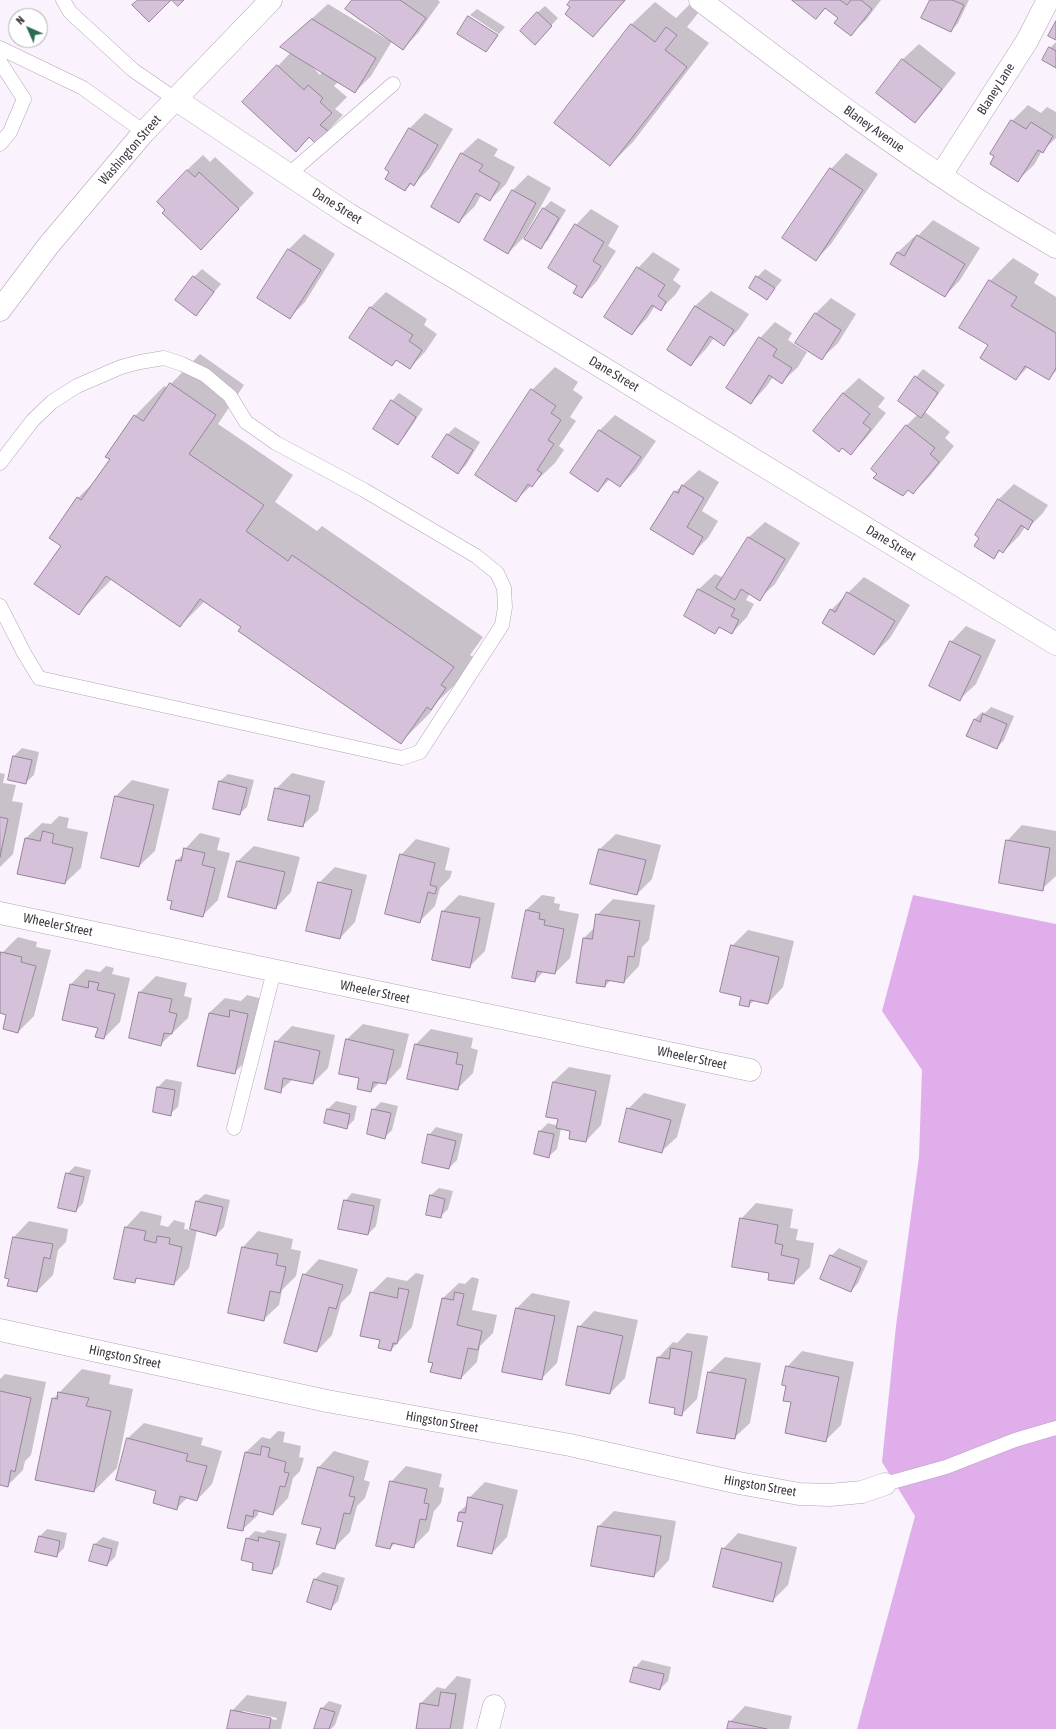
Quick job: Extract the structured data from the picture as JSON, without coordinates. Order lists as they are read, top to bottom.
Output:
{
  "streets": {
    "street": [
      "Blaney Lane",
      "Blaney Avenue",
      "Washington Street",
      "Dane Street",
      "Wheeler Street",
      "Hingston Street"
    ]
  },
  "crossings": [
    ["Blaney Lane", "Blaney Avenue"],
    ["Washington Street", "Dane Street"]
  ],
  "north": "top left"
}
